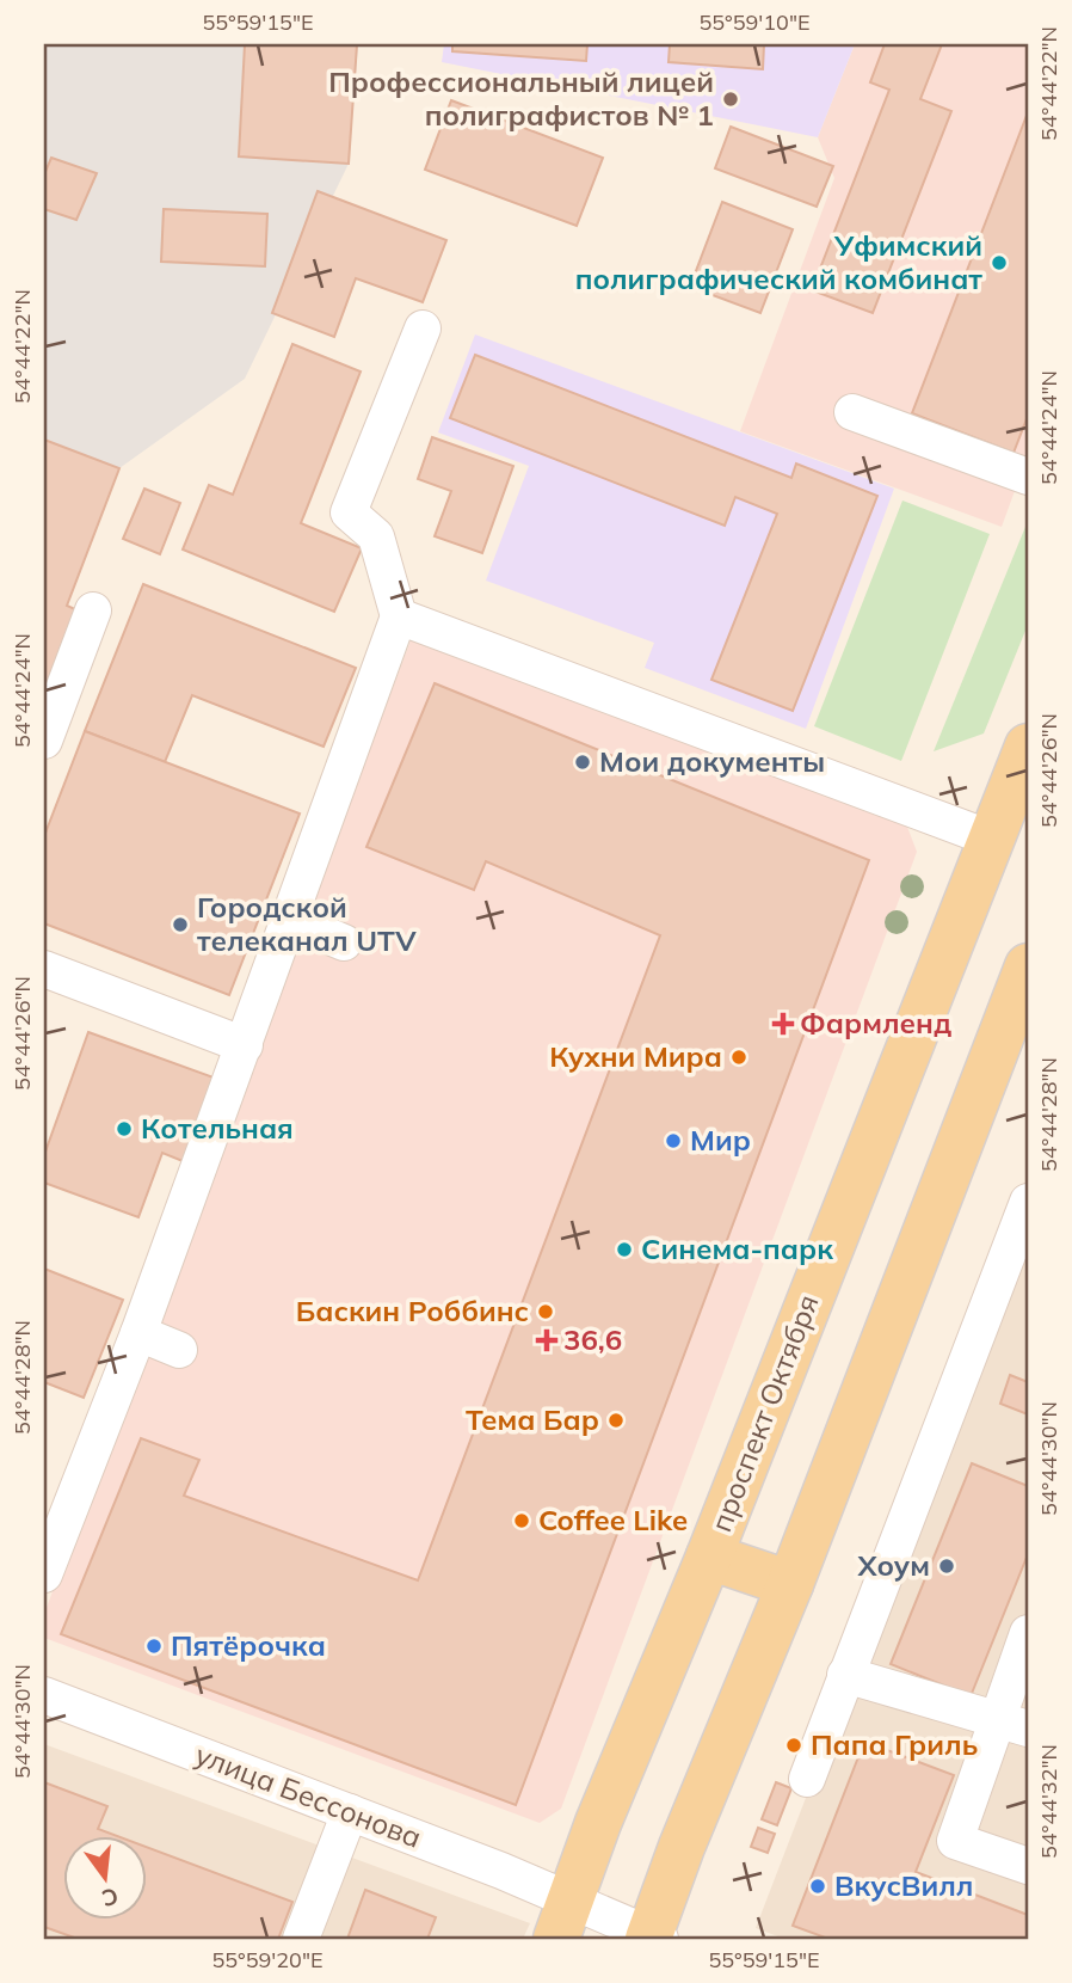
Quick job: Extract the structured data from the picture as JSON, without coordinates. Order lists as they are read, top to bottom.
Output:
{
  "streets": {
    "main road": ["проспект Октября"],
    "street": ["улица Бессонова"]
  },
  "crossings": [
    ["проспект Октября", "улица Бессонова"]
  ],
  "places": {
    "other": [
      "Профессиональный лицей полиграфистов № 1",
      "Уфимский полиграфический комбинат",
      "Мои документы",
      "Городской телеканал UTV",
      "Кухни Мира",
      "Котельная",
      "Мир",
      "Синема-парк",
      "Баскин Роббинс",
      "Тема Бар",
      "Coffee Like",
      "Хоум",
      "Пятёрочка",
      "Папа Гриль",
      "ВкусВилл"
    ],
    "health": ["Фармленд", "36,6"]
  },
  "north": "bottom",
  "coordinates": [
    "55°59'15\"E",
    "55°59'10\"E",
    "54°44'22\"N",
    "54°44'24\"N",
    "54°44'26\"N",
    "54°44'28\"N",
    "54°44'30\"N",
    "54°44'32\"N",
    "55°59'20\"E"
  ]
}
